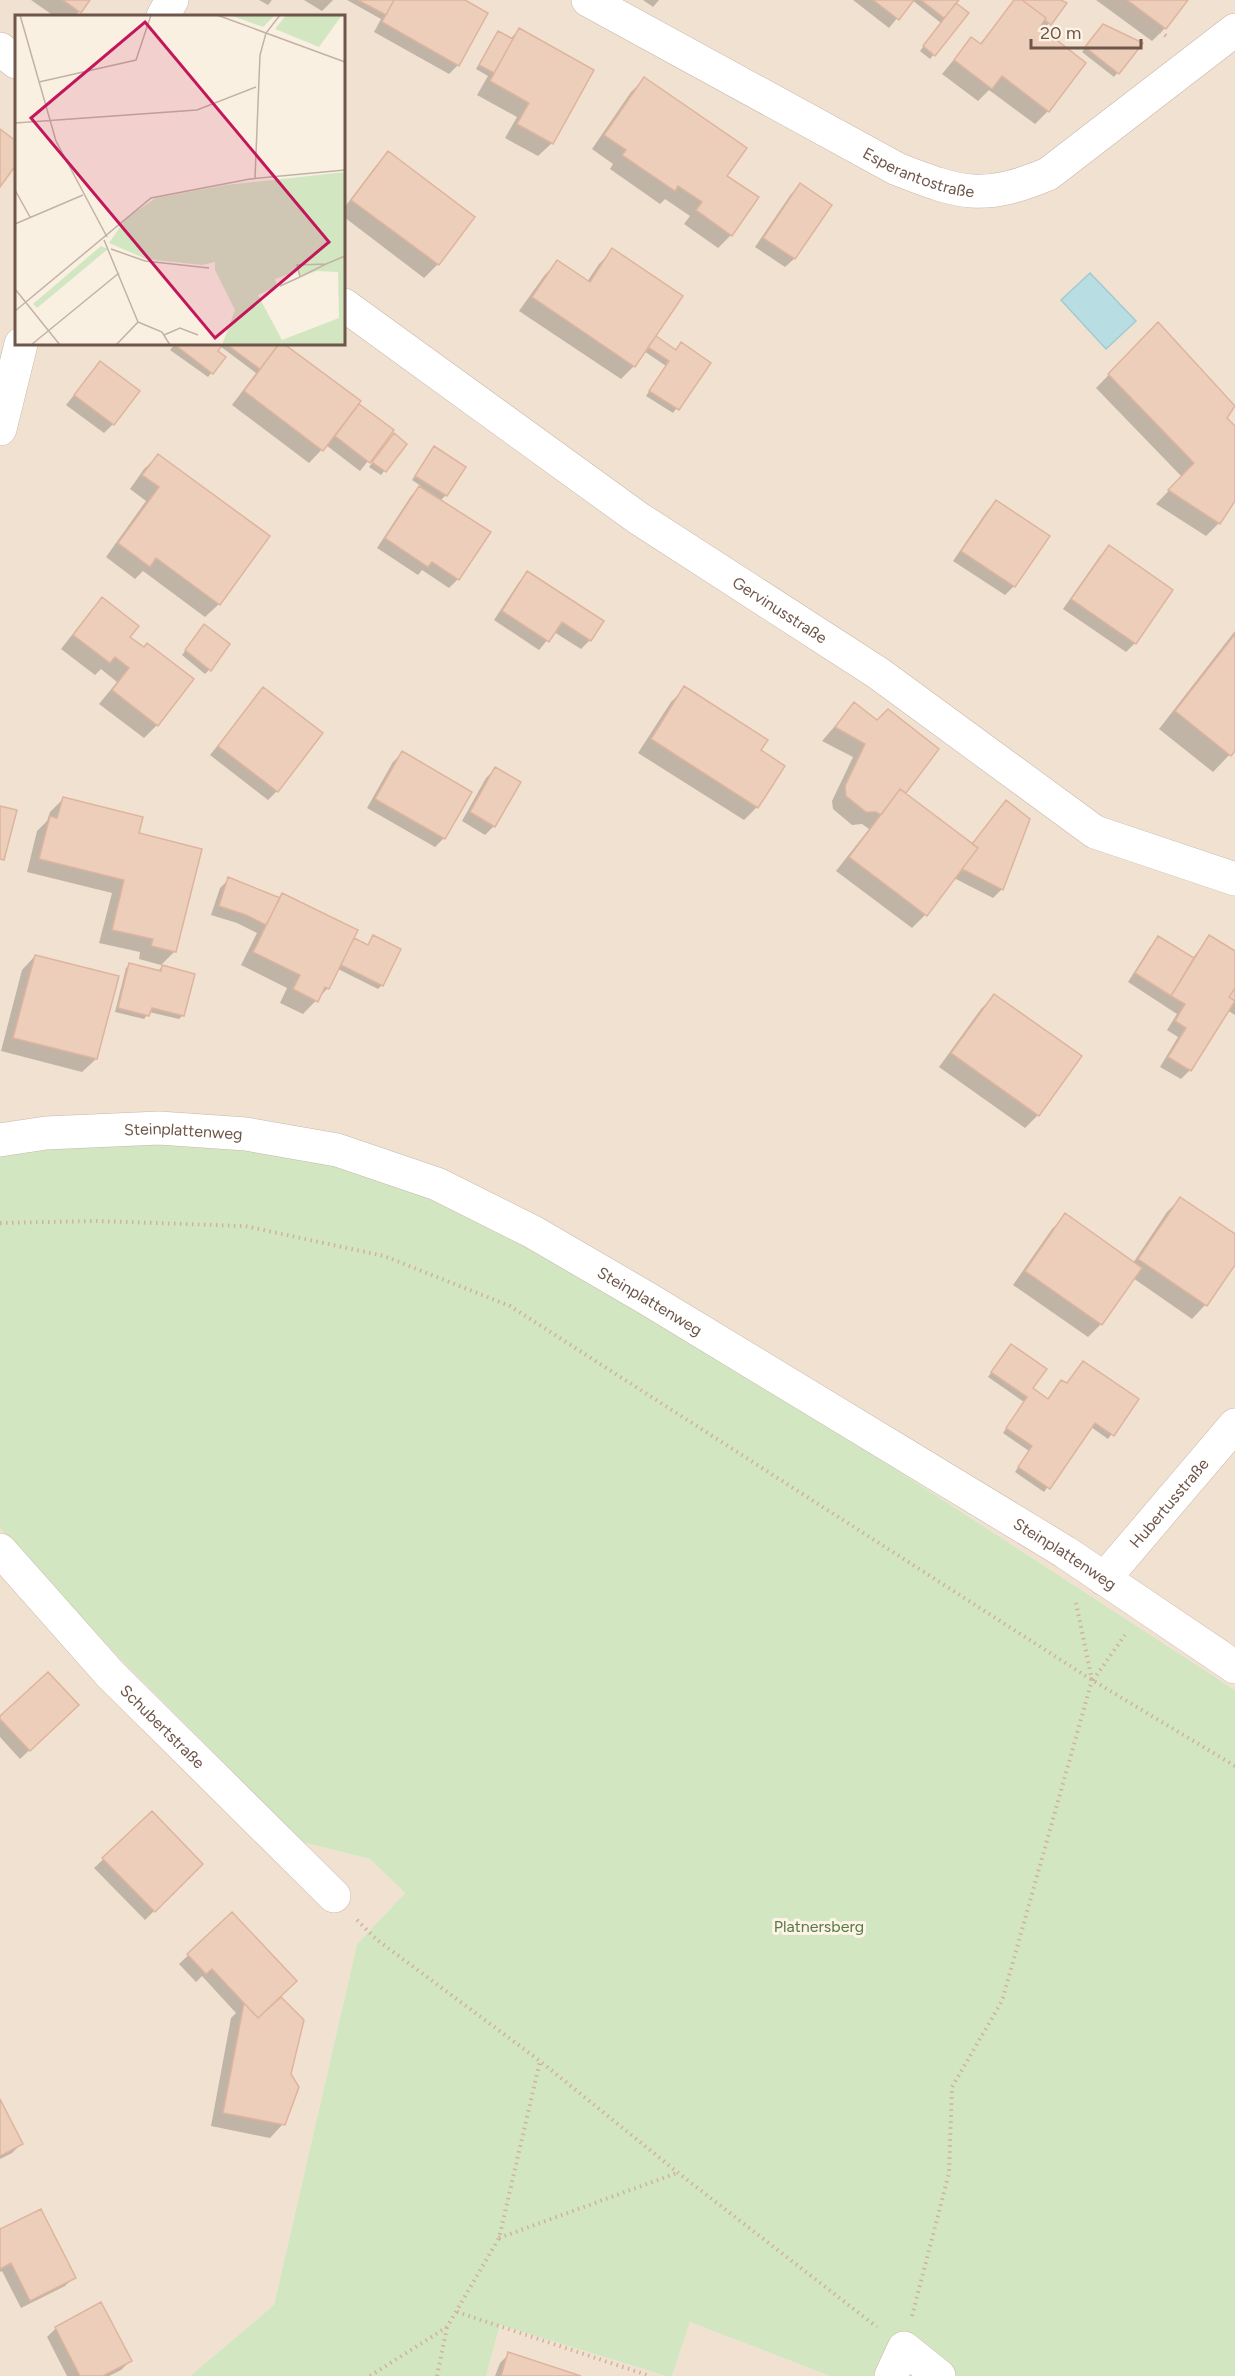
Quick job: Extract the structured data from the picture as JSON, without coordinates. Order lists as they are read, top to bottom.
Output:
{
  "streets": {
    "street": [
      "Esperantostraße",
      "Gervinusstraße",
      "Steinplattenweg",
      "Hubertusstraße",
      "Schubertstraße"
    ]
  },
  "crossings": [
    ["Steinplattenweg", "Hubertusstraße"]
  ],
  "parks": ["Platnersberg"],
  "scale_bar": "20 m"
}
